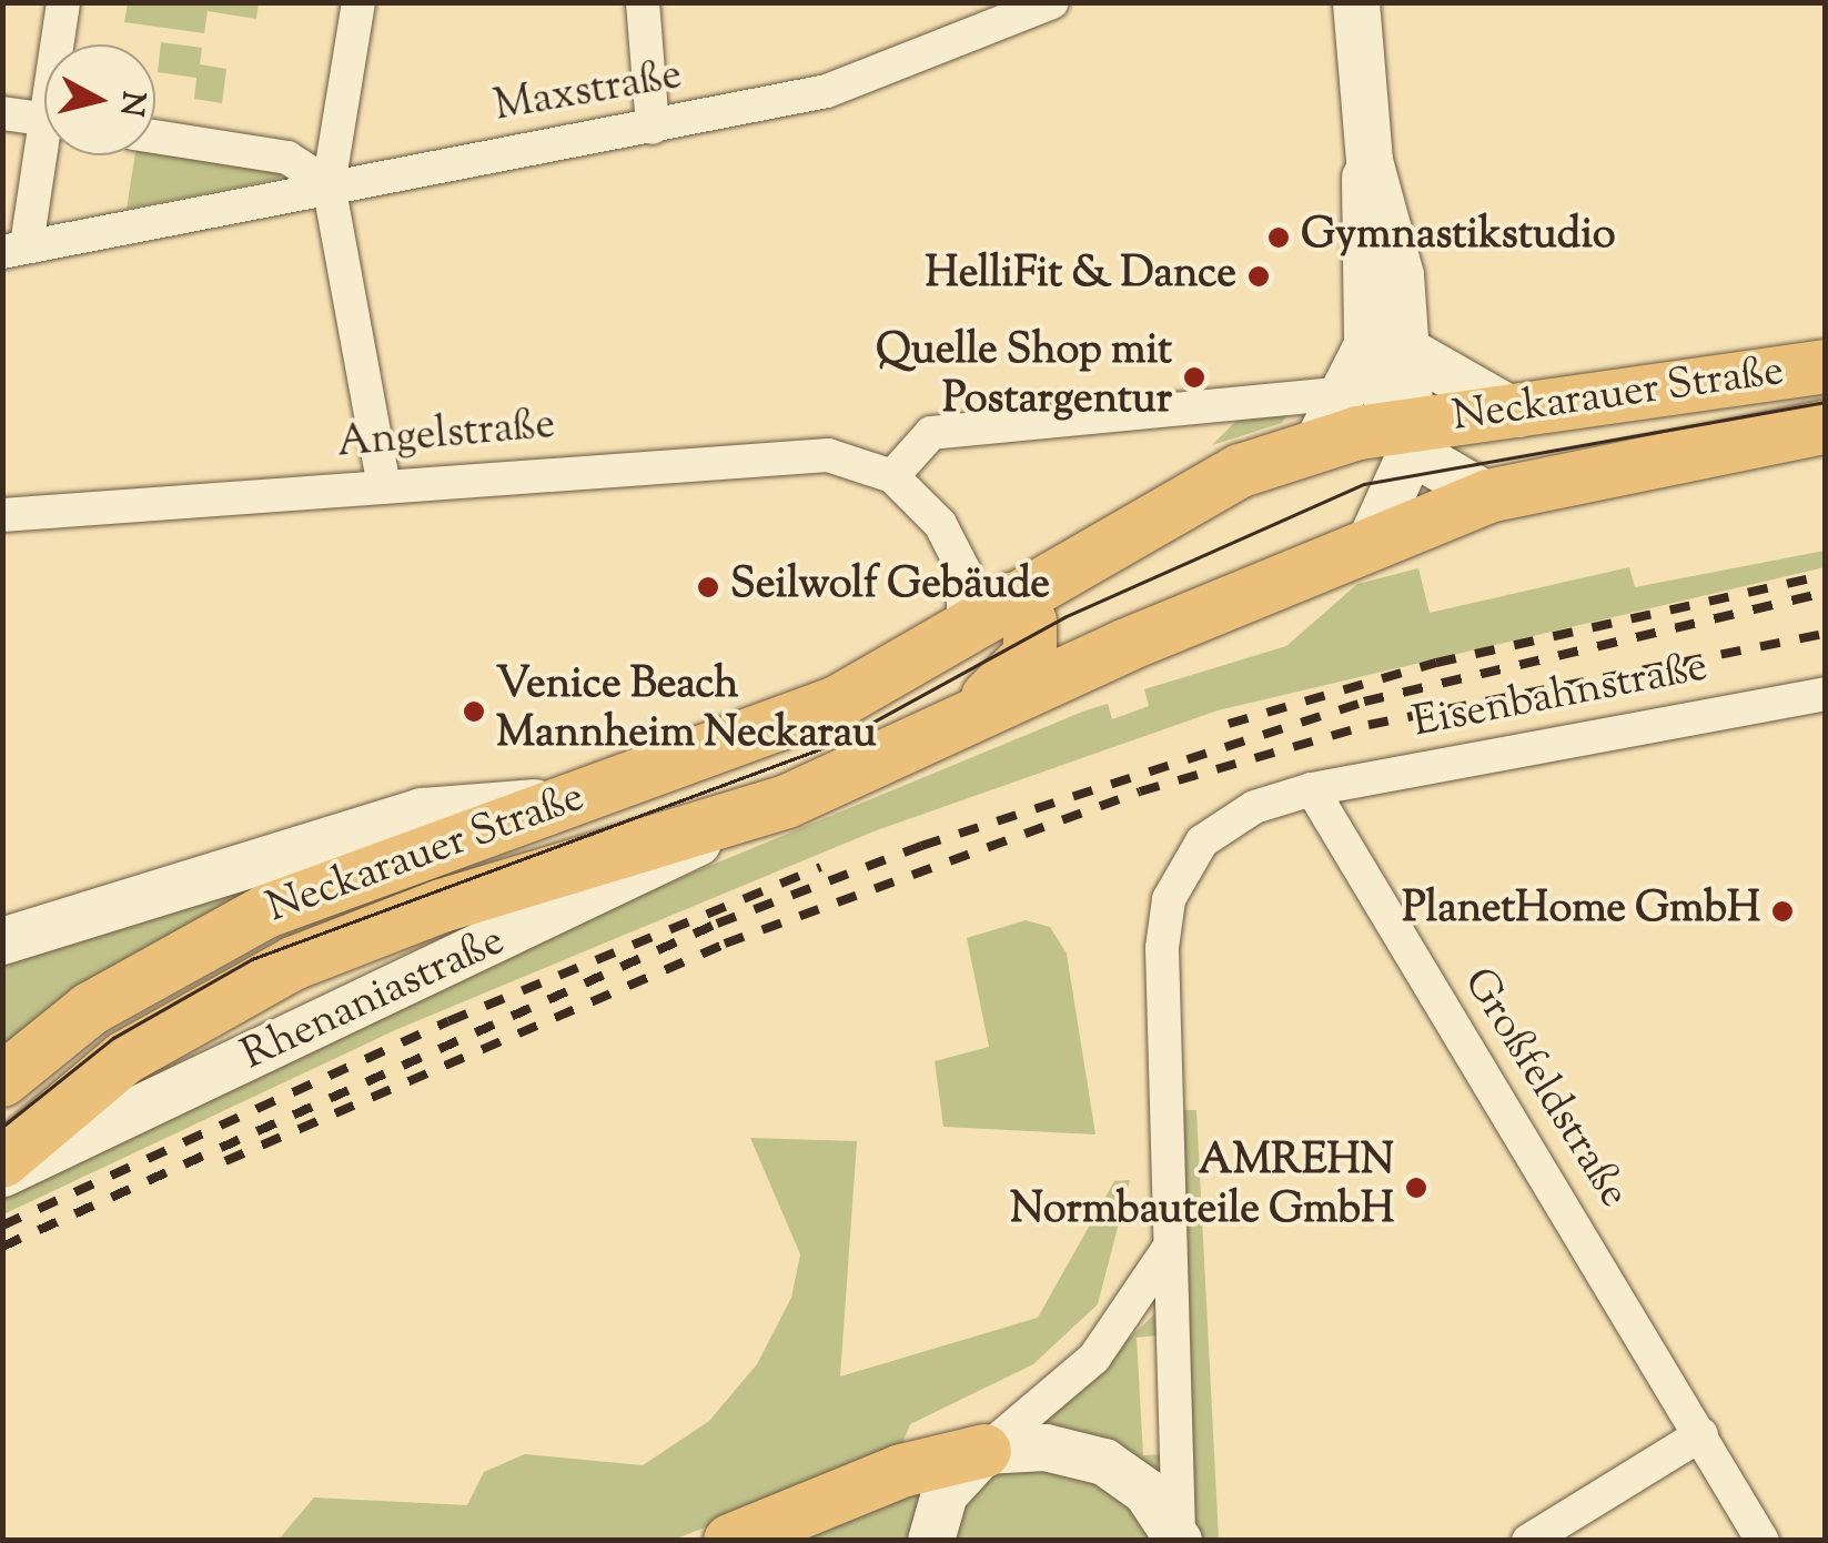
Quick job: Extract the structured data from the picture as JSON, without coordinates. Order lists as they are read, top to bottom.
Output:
{
  "streets": {
    "main road": ["Neckarauer Straße"],
    "street": [
      "Maxstraße",
      "Angelstraße",
      "Eisenbahnstraße",
      "Rhenaniastraße",
      "Großfeldstraße"
    ]
  },
  "crossings": [
    ["Neckarauer Straße", "Rhenaniastraße"],
    ["Eisenbahnstraße", "Großfeldstraße"]
  ],
  "places": [
    "Gymnastikstudio",
    "HelliFit & Dance",
    "Quelle Shop mit Postargentur",
    "Seilwolf Gebäude",
    "Venice Beach Mannheim Neckarau",
    "PlanetHome GmbH",
    "AMREHN Normbauteile GmbH"
  ],
  "north": "right"
}
